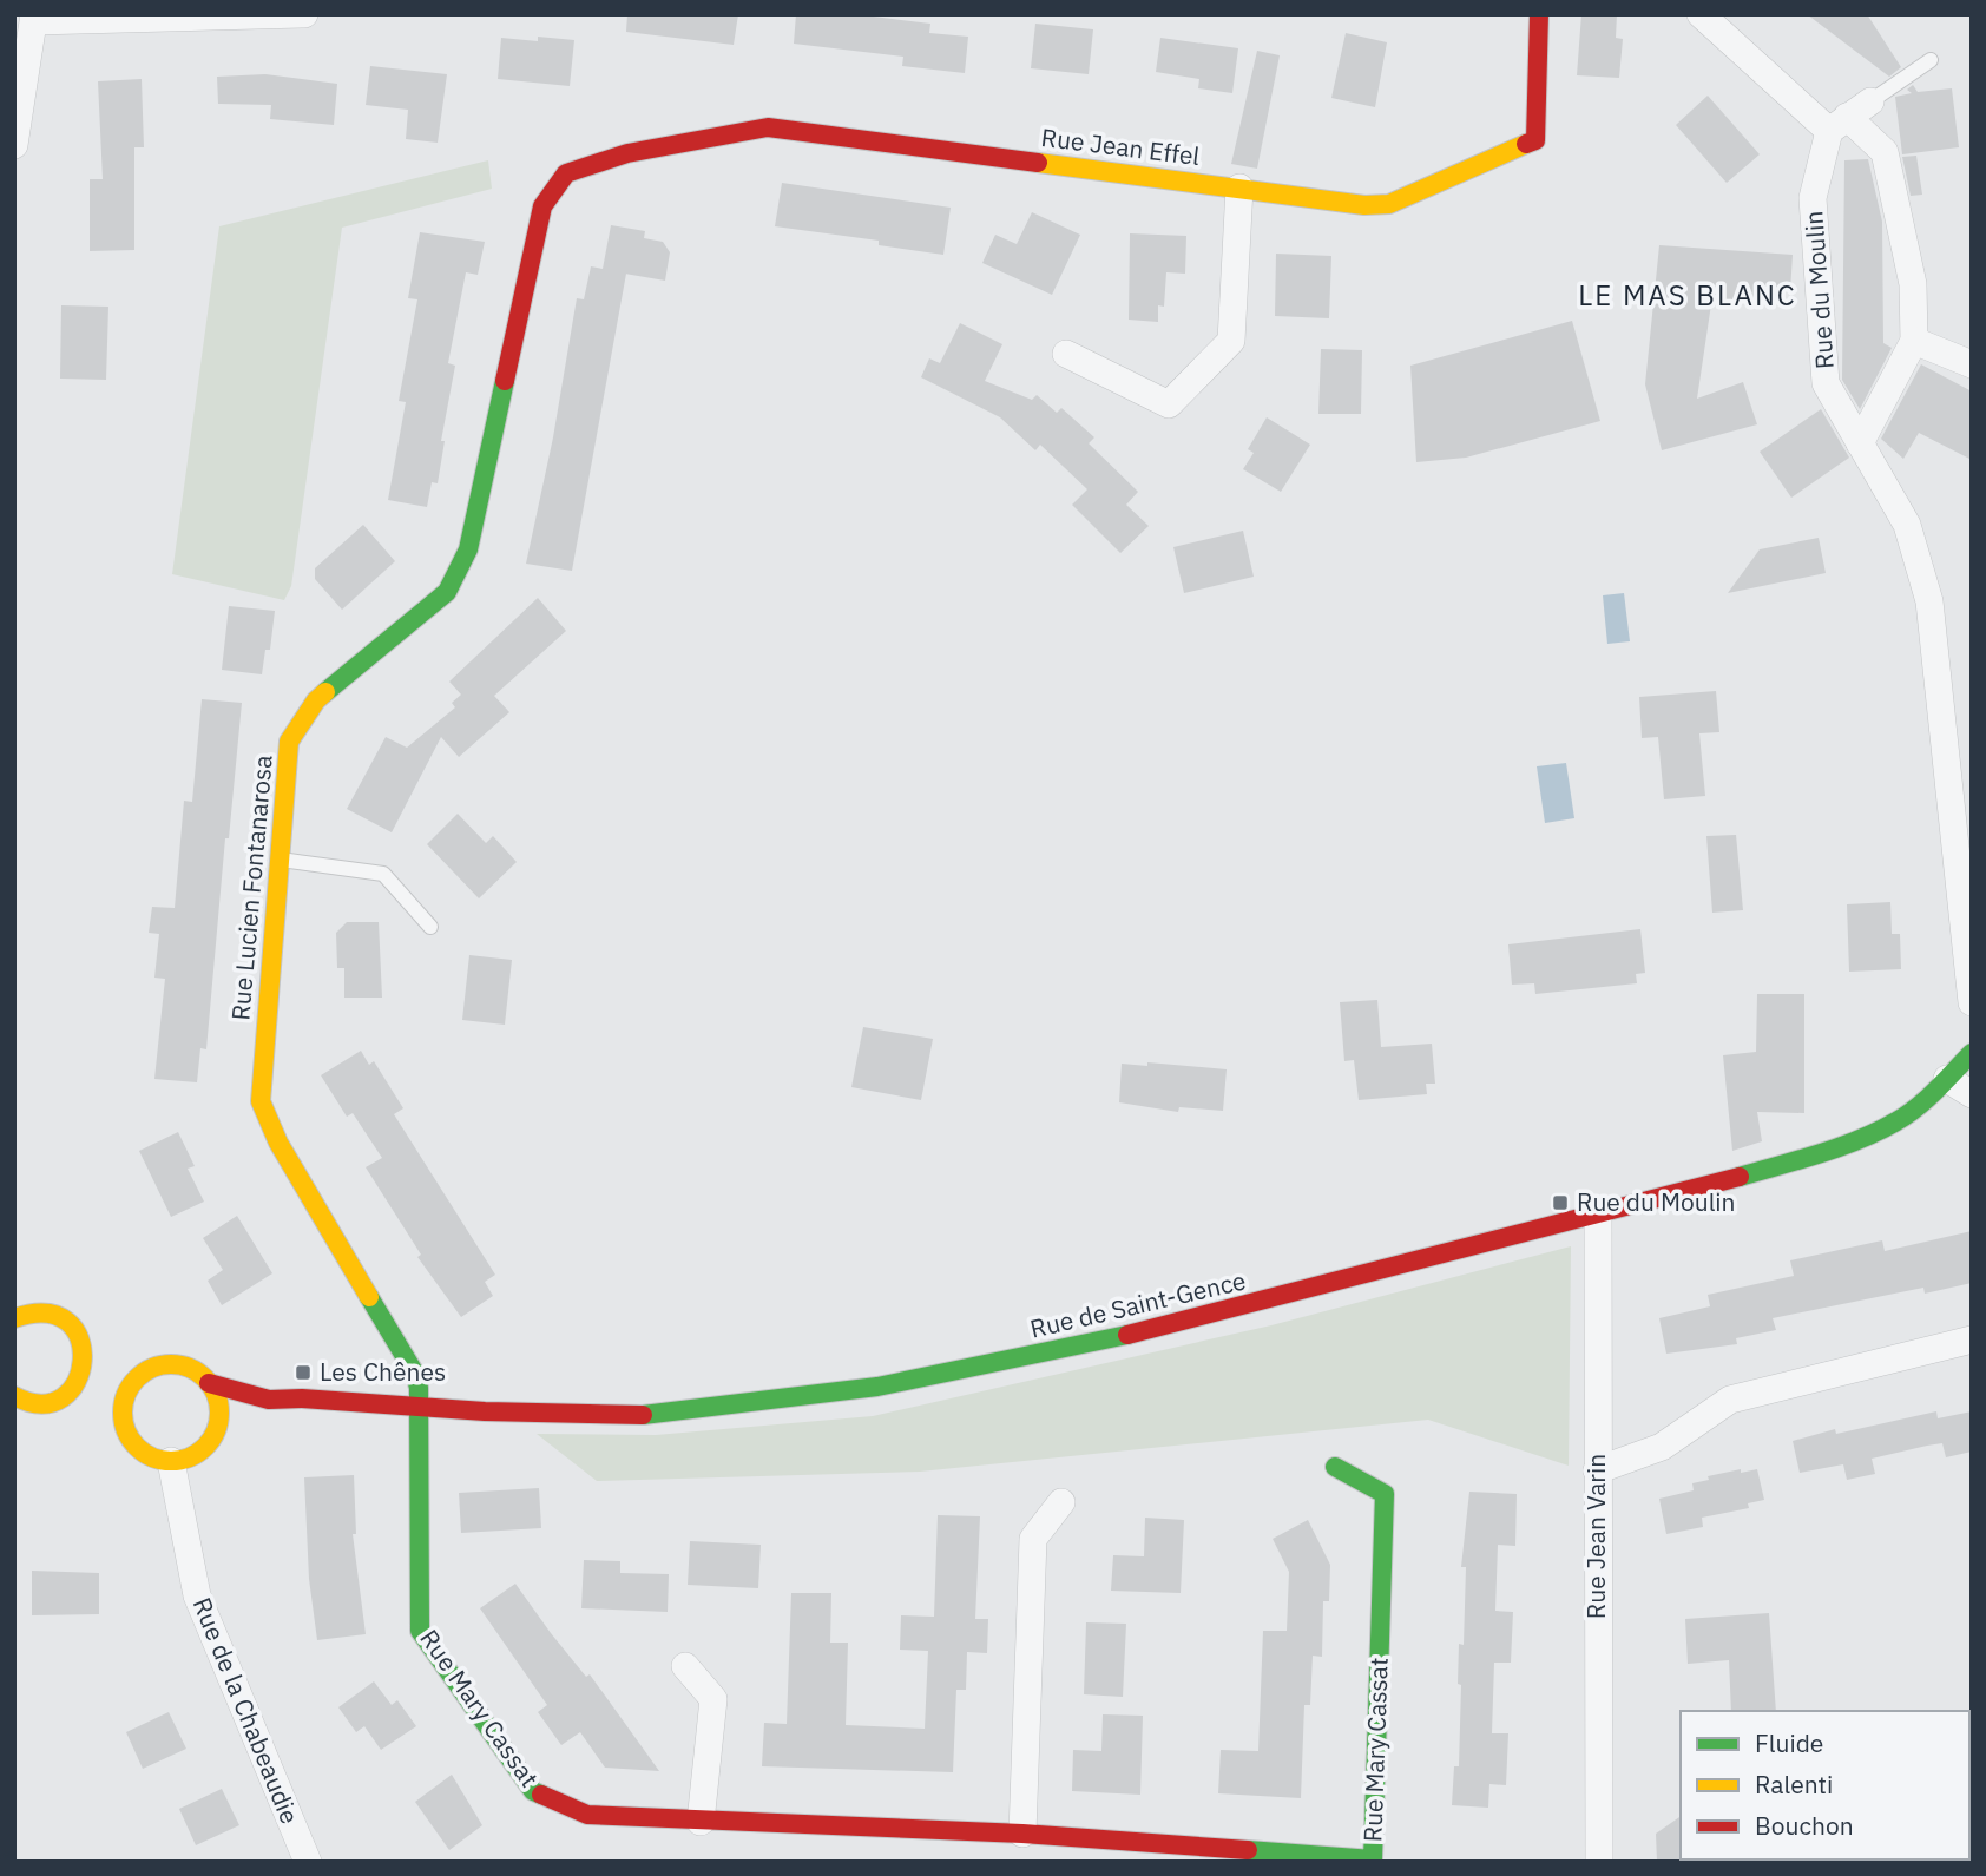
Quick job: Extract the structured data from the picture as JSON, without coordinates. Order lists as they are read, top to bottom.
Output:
{
  "streets": {
    "street": [
      "Rue Jean Effel",
      "Rue du Moulin",
      "Rue Lucien Fontanarosa",
      "Rue de Saint-Gence",
      "Rue Jean Varin",
      "Rue Mary Cassat",
      "Rue de la Chabeaudie"
    ]
  },
  "crossings": [
    ["Rue Jean Effel", "Rue Lucien Fontanarosa"],
    ["Rue Lucien Fontanarosa", "Rue de Saint-Gence"],
    ["Rue Lucien Fontanarosa", "Rue Mary Cassat"],
    ["Rue de Saint-Gence", "Rue Jean Varin"],
    ["Rue de Saint-Gence", "Rue Mary Cassat"],
    ["Rue de Saint-Gence", "Rue de la Chabeaudie"]
  ],
  "districts": ["LE MAS BLANC"],
  "places": {
    "transit": ["Rue du Moulin", "Les Chênes"]
  },
  "legend": ["Fluide", "Ralenti", "Bouchon"]
}
